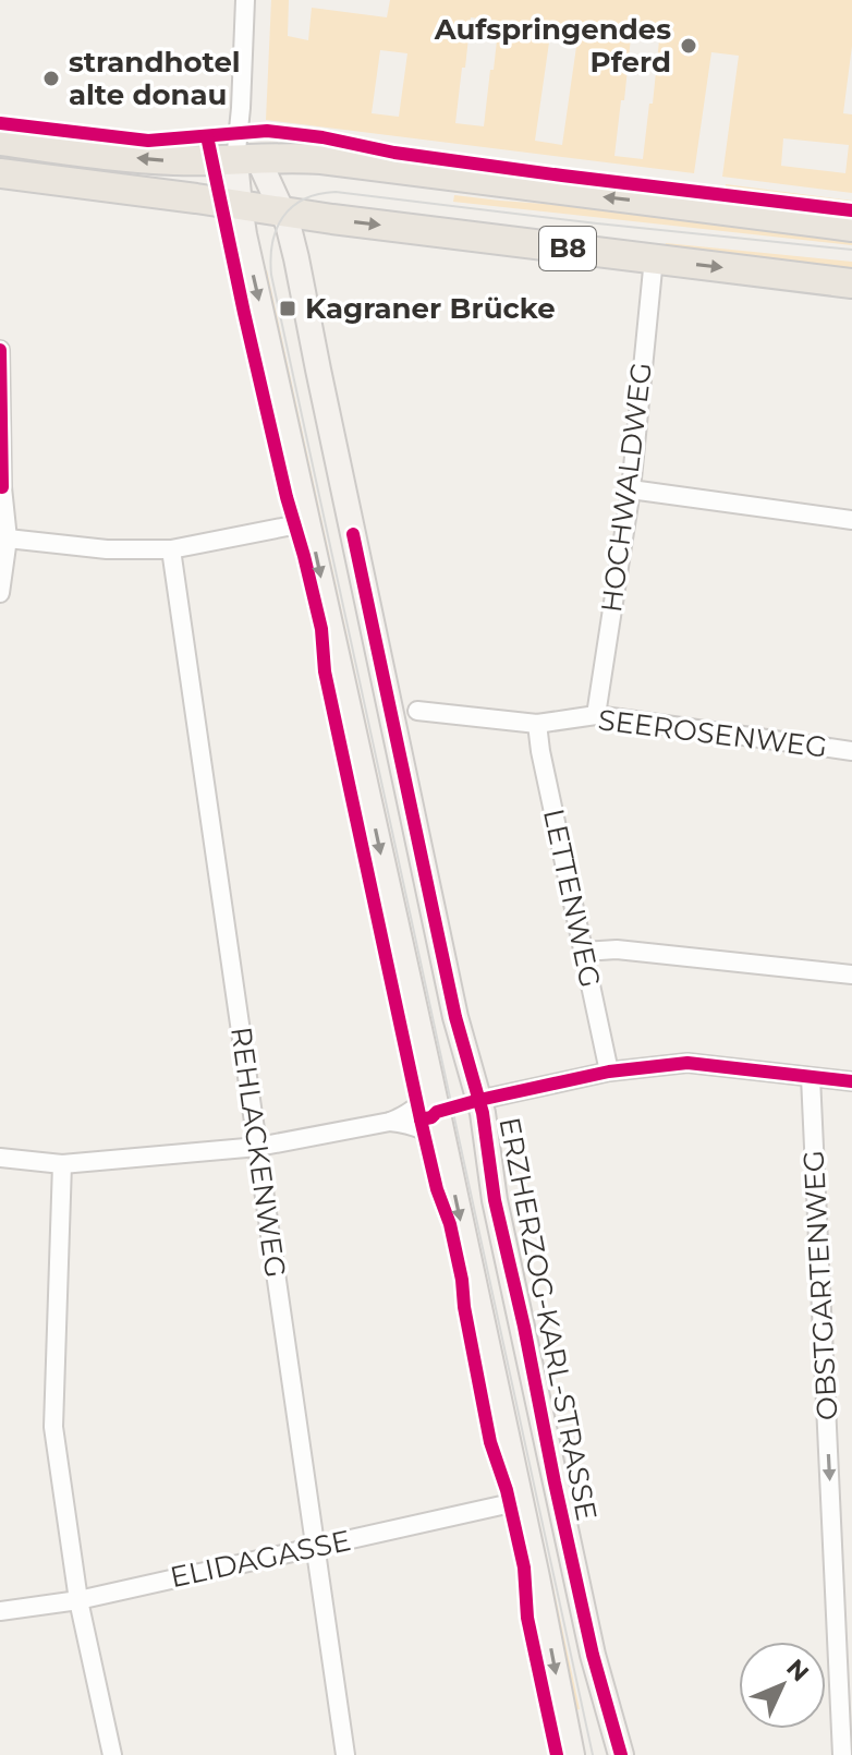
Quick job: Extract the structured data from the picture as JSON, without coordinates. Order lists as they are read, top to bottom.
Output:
{
  "streets": {
    "main road": ["B8", "ERZHERZOG-KARL-STRASSE"],
    "street": [
      "HOCHWALDWEG",
      "SEEROSENWEG",
      "LETTENWEG",
      "REHLACKENWEG",
      "OBSTGARTENWEG",
      "ELIDAGASSE"
    ]
  },
  "crossings": [
    ["B8", "HOCHWALDWEG"],
    ["B8", "ERZHERZOG-KARL-STRASSE"],
    ["HOCHWALDWEG", "SEEROSENWEG"],
    ["SEEROSENWEG", "LETTENWEG"],
    ["REHLACKENWEG", "ELIDAGASSE"]
  ],
  "one_way": ["OBSTGARTENWEG"],
  "places": {
    "other": ["Aufspringendes Pferd", "strandhotel alte donau"],
    "transit": ["Kagraner Brücke"]
  },
  "north": "top right"
}
